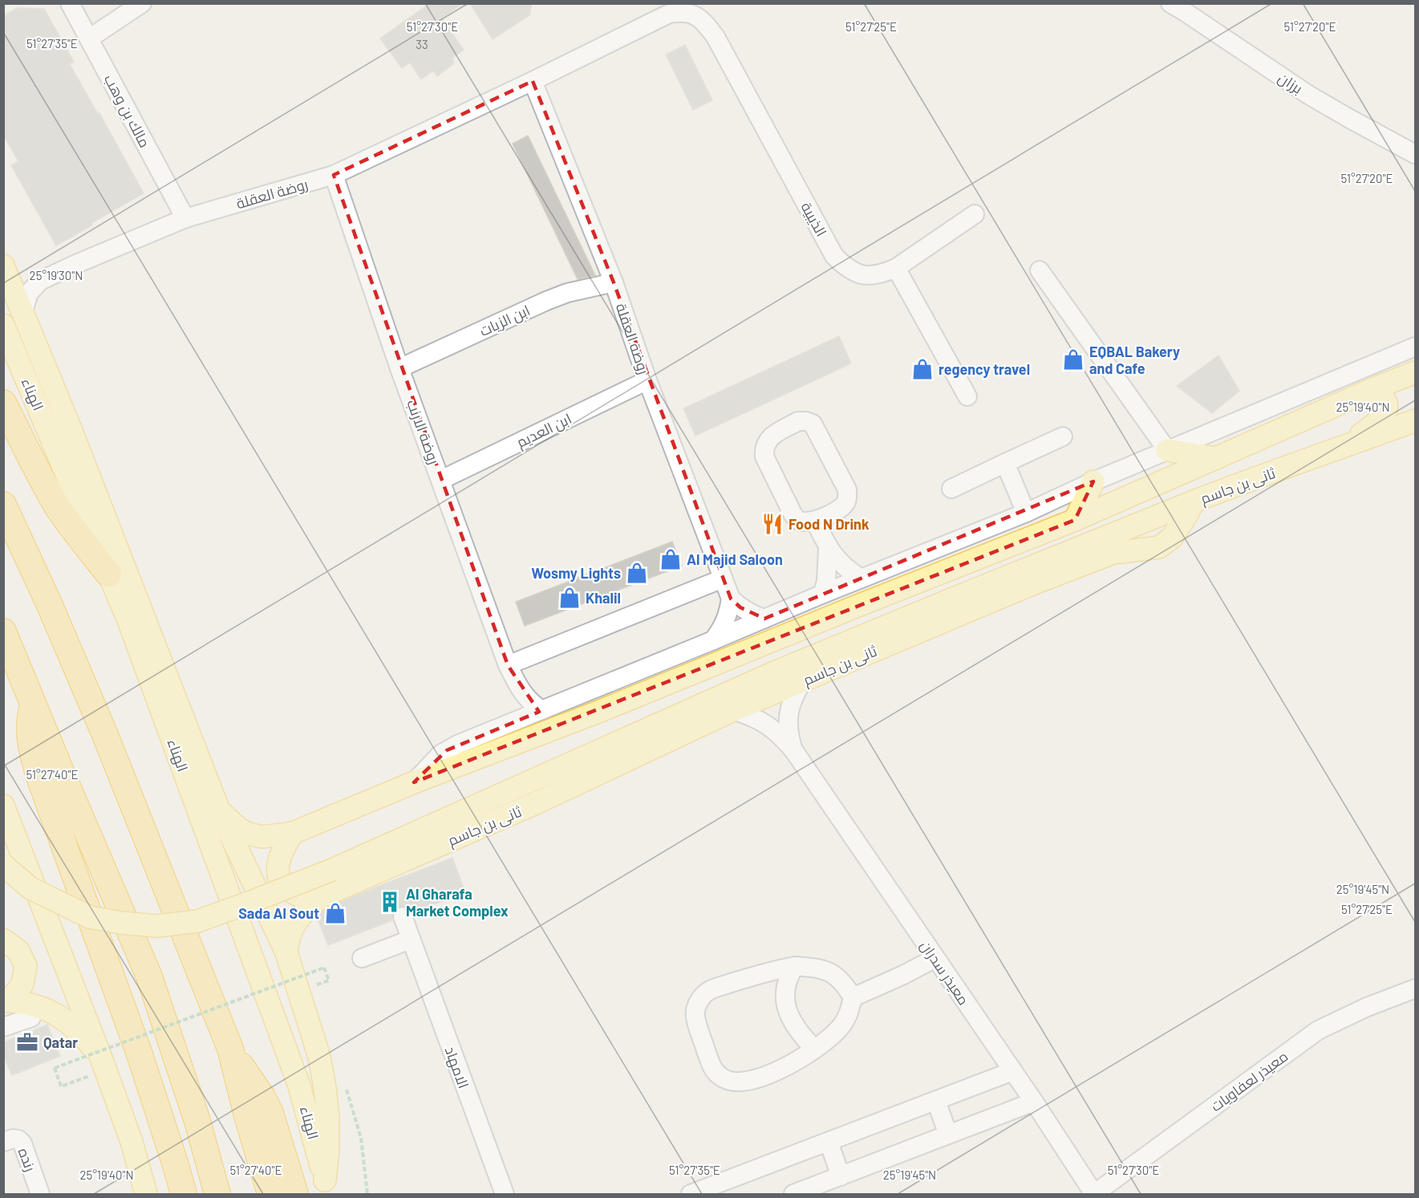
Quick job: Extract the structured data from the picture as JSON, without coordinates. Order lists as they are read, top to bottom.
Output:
{
  "streets": {
    "main road": ["الهناء", "ثانى بن جاسم"],
    "street": [
      "برزان",
      "مالك بن وهب",
      "روضة العقلة",
      "الذيبية",
      "ابن الزيات",
      "ابن العديم",
      "روضة الارنب",
      "معيذر سدران",
      "الامهاد",
      "معيذر لعفاويات",
      "رنده"
    ]
  },
  "crossings": [
    ["مالك بن وهب", "روضة العقلة"],
    ["روضة العقلة", "الذيبية"],
    ["روضة العقلة", "ابن الزيات"],
    ["روضة العقلة", "ابن العديم"],
    ["روضة العقلة", "روضة الارنب"],
    ["ابن الزيات", "روضة الارنب"],
    ["ابن العديم", "روضة الارنب"],
    ["ثانى بن جاسم", "معيذر سدران"],
    ["معيذر سدران", "معيذر لعفاويات"]
  ],
  "places": {
    "shop": [
      "EQBAL Bakery and Cafe",
      "regency travel",
      "Al Majid Saloon",
      "Wosmy Lights",
      "Khalil",
      "Sada Al Sout"
    ],
    "restaurant": ["Food N Drink"],
    "building": ["Al Gharafa Market Complex"],
    "office": ["Qatar"]
  },
  "house_numbers": ["33"],
  "coordinates": [
    "51°27'20\"E",
    "51°27'25\"E",
    "51°27'30\"E",
    "51°27'35\"E",
    "25°19'30\"N",
    "25°19'40\"N",
    "51°27'40\"E",
    "25°19'45\"N"
  ]
}
